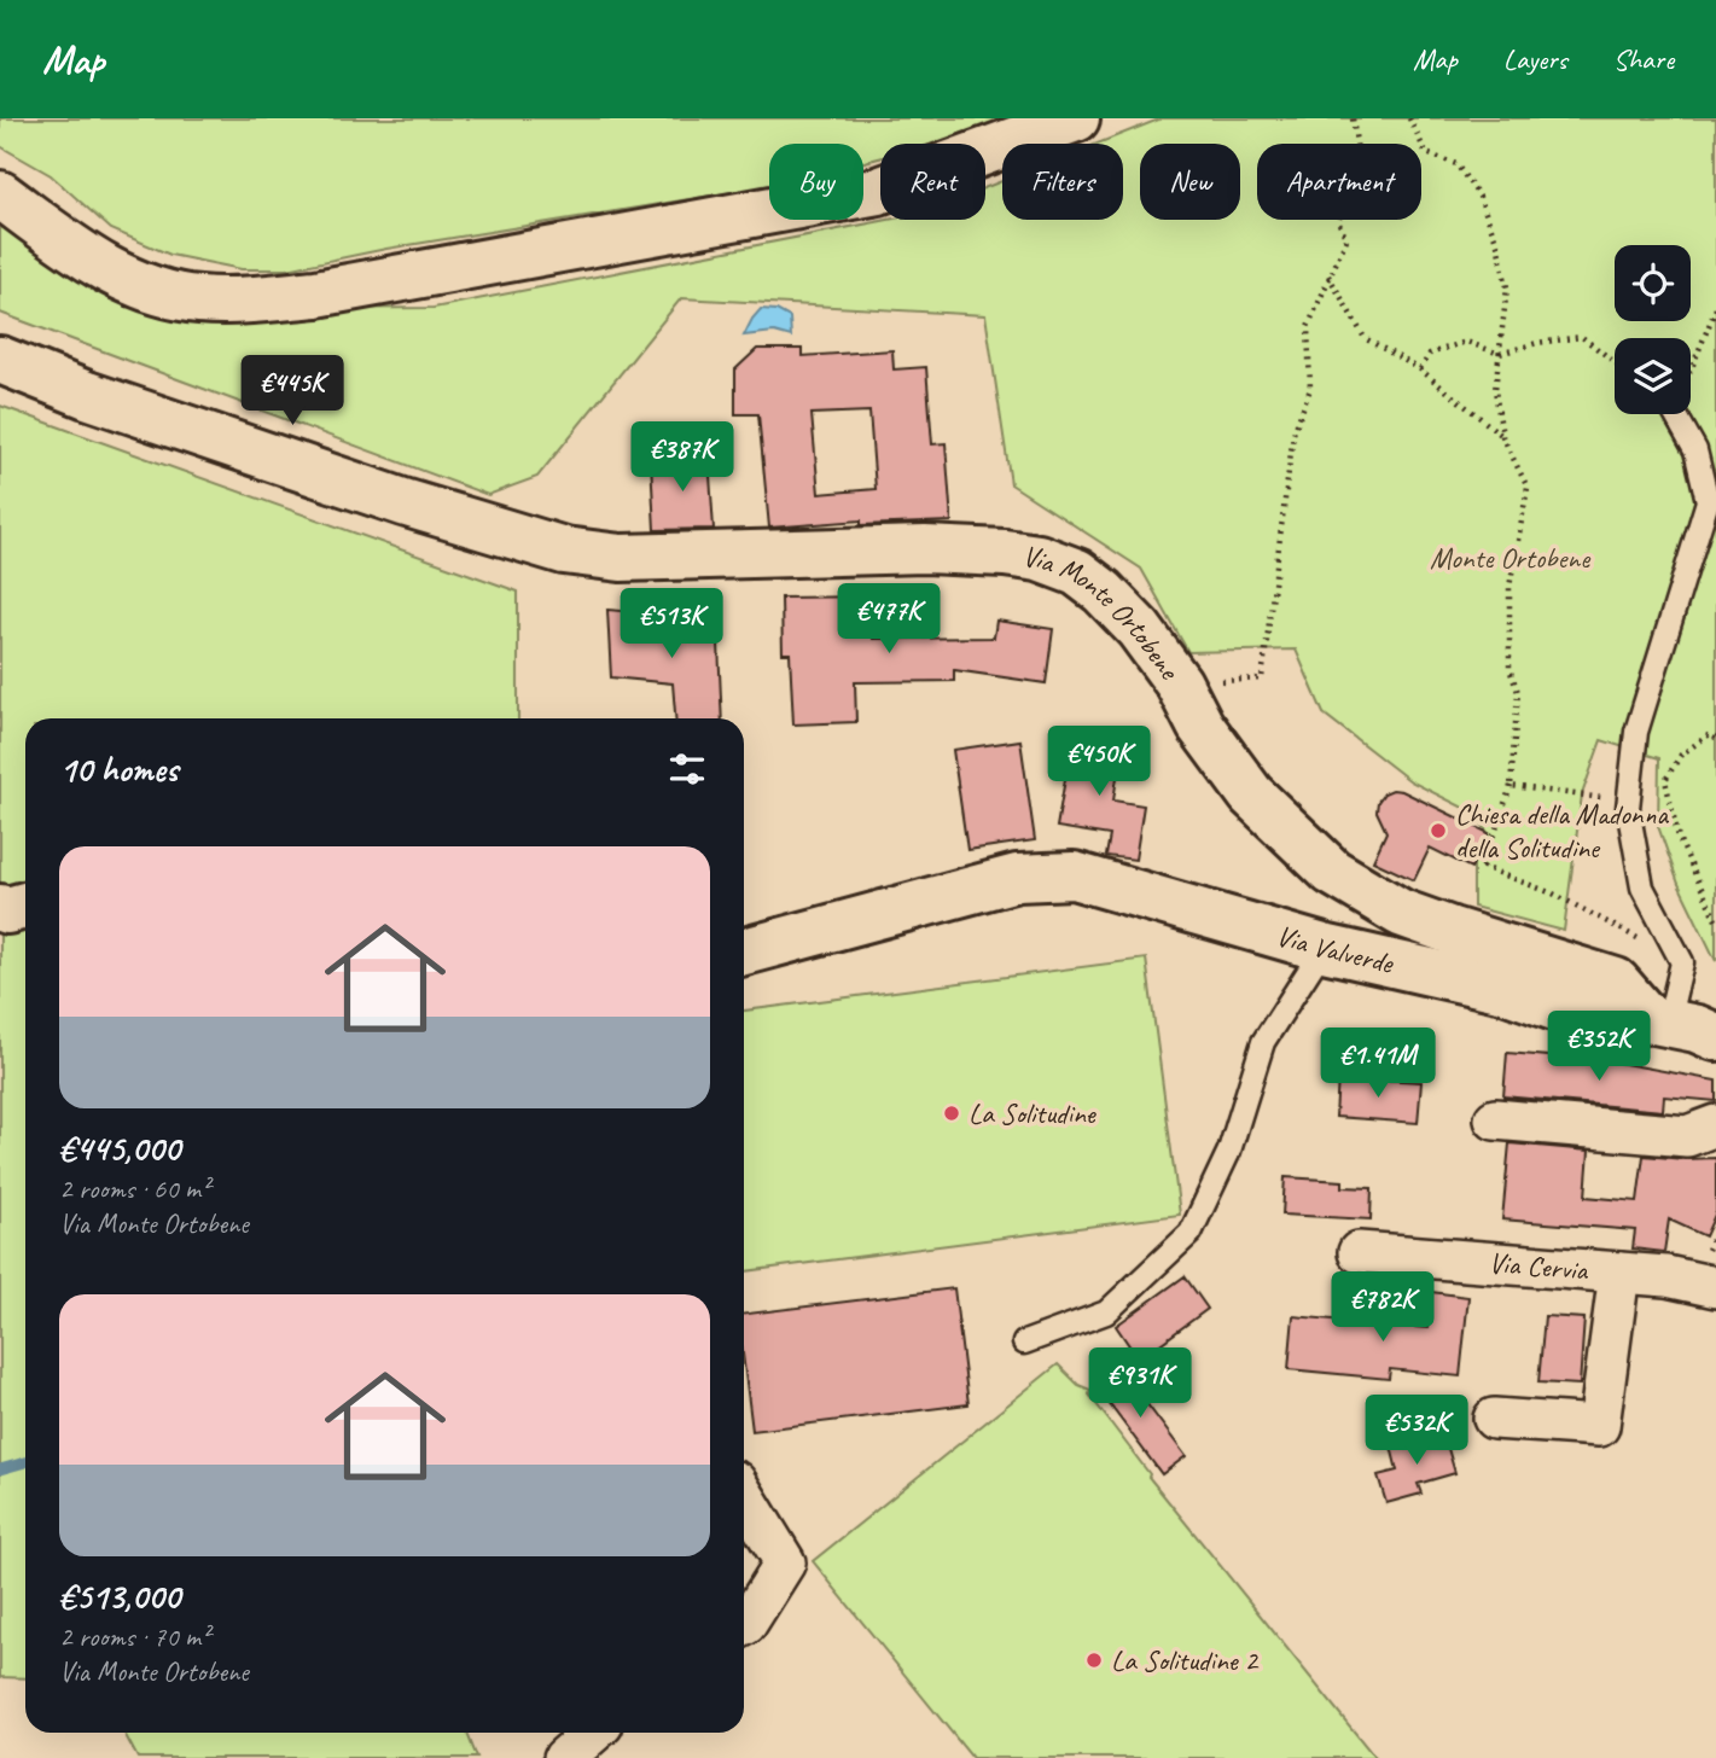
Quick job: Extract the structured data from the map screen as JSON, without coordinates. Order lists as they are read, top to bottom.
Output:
{
  "streets": {
    "street": ["Via Monte Ortobene", "Via Valverde", "Via Cervia"]
  },
  "crossings": [
    ["Via Monte Ortobene", "Via Valverde"]
  ],
  "parks": ["Monte Ortobene"],
  "places": ["Chiesa della Madonna della Solitudine", "La Solitudine", "La Solitudine 2"],
  "page": {
    "header": "Map",
    "nav": ["Map", "Layers", "Share"],
    "chip": [
      "Buy",
      "Rent",
      "Filters",
      "New",
      "Apartment"
    ],
    "price": [
      "€445K",
      "€387K",
      "€477K",
      "€513K",
      "€450K",
      "€352K",
      "€1.41M",
      "€782K",
      "€931K",
      "€532K"
    ],
    "heading": "10 homes",
    "list": [
      {
        "name": "€445,000",
        "note": "2 rooms · 60 m² · Via Monte Ortobene"
      },
      {
        "name": "€513,000",
        "note": "2 rooms · 70 m² · Via Monte Ortobene"
      }
    ]
  }
}
